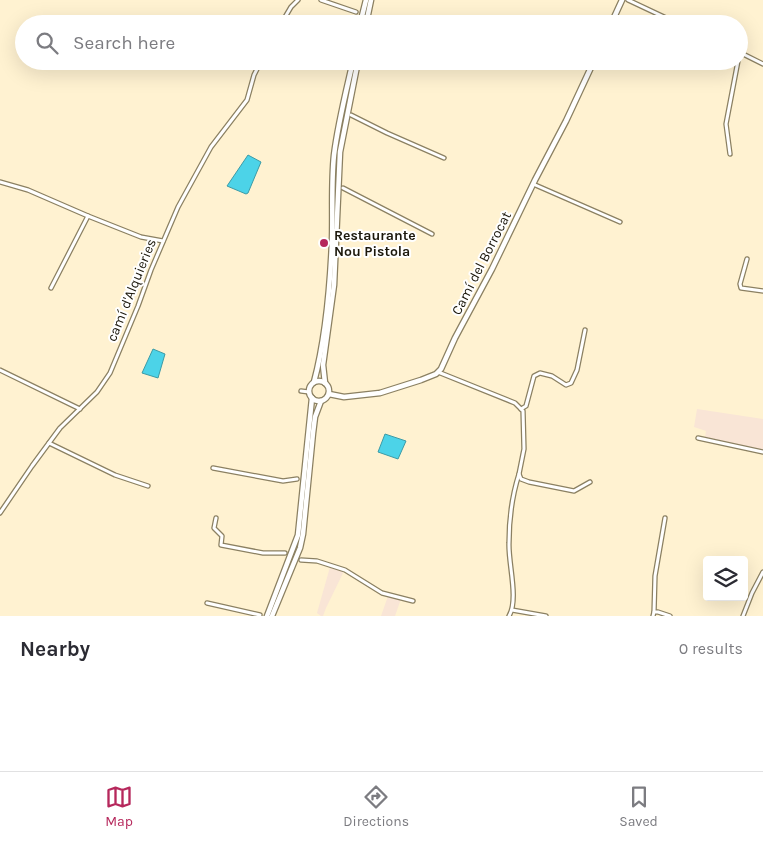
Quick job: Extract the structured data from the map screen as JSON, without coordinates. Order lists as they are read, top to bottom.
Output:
{
  "streets": {
    "main road": ["Camí del Borrocat"],
    "street": ["camí d'Alquieries"]
  },
  "places": ["Restaurante Nou Pistola"],
  "page": {
    "search": "Search here",
    "heading": ["Nearby", "0 results"],
    "nav": ["Map", "Directions", "Saved"]
  }
}
